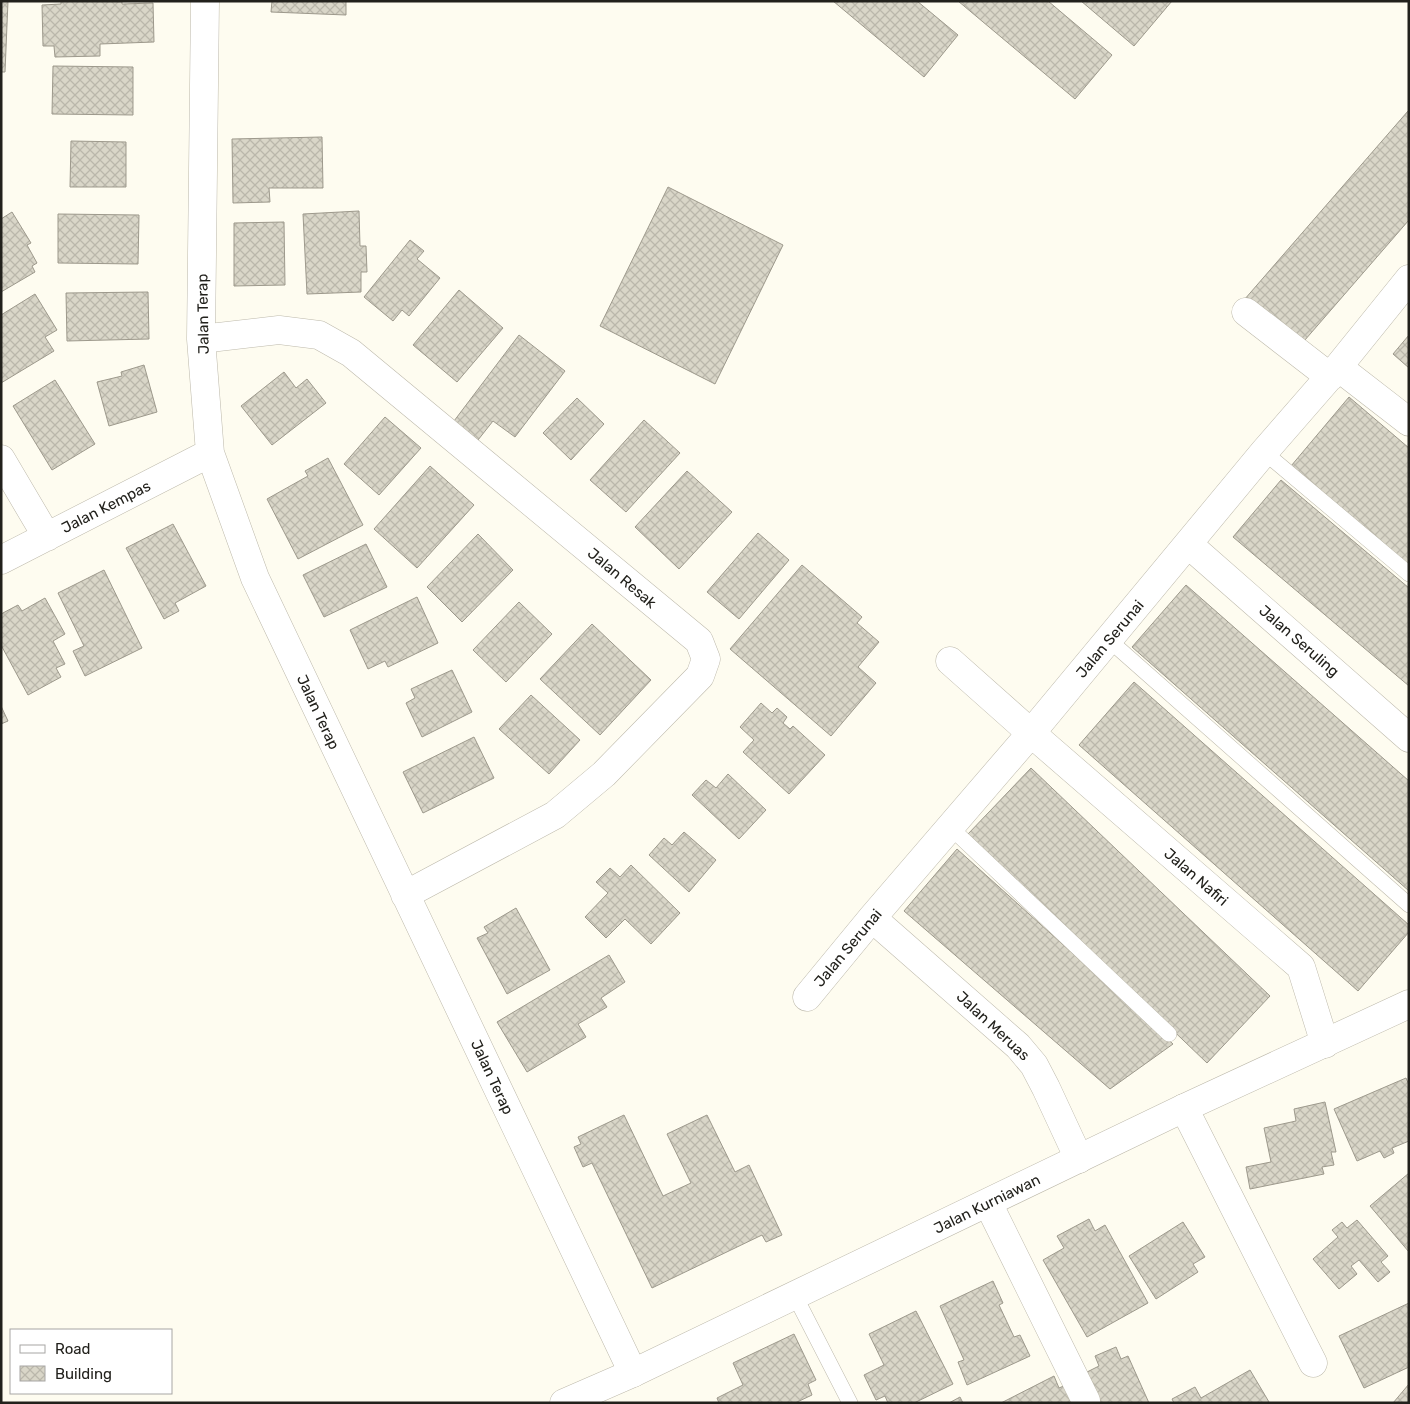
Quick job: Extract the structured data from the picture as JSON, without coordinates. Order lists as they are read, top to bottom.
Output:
{
  "streets": {
    "street": [
      "Jalan Terap",
      "Jalan Kempas",
      "Jalan Resak",
      "Jalan Serunai",
      "Jalan Seruling",
      "Jalan Nafiri",
      "Jalan Meruas",
      "Jalan Kurniawan"
    ]
  },
  "crossings": [
    ["Jalan Terap", "Jalan Kempas"],
    ["Jalan Terap", "Jalan Resak"],
    ["Jalan Terap", "Jalan Kurniawan"],
    ["Jalan Serunai", "Jalan Seruling"],
    ["Jalan Serunai", "Jalan Nafiri"],
    ["Jalan Serunai", "Jalan Meruas"],
    ["Jalan Nafiri", "Jalan Kurniawan"],
    ["Jalan Meruas", "Jalan Kurniawan"]
  ],
  "legend": ["Road", "Building"]
}
